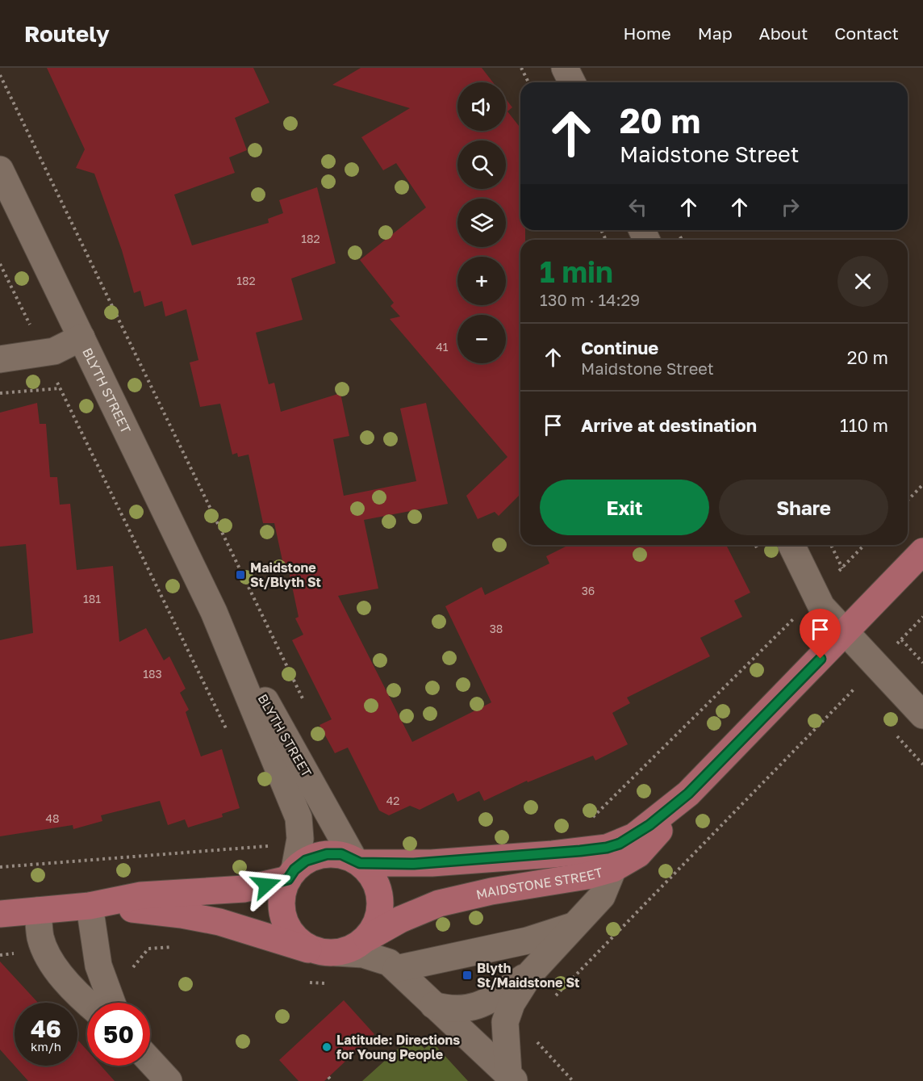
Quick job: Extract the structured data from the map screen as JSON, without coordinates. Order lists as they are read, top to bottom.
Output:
{
  "streets": {
    "main road": ["MAIDSTONE STREET"],
    "street": ["BLYTH STREET"]
  },
  "crossings": [
    ["BLYTH STREET", "MAIDSTONE STREET"]
  ],
  "places": {
    "transit": ["Maidstone St/Blyth St", "Blyth St/Maidstone St"],
    "other": ["Latitude: Directions for Young People"]
  },
  "house_numbers": [
    "182",
    "182",
    "41",
    "36",
    "181",
    "38",
    "183",
    "42",
    "48"
  ],
  "page": {
    "header": "Routely",
    "nav": [
      "Home",
      "Map",
      "About",
      "Contact"
    ],
    "map_buttons": ["+", "−"],
    "turn": ["20 m", "Maidstone Street"],
    "heading": ["1 min", "130 m · 14:29"],
    "list": [
      {
        "name": "Continue",
        "note": "Maidstone Street",
        "value": "20 m"
      },
      {
        "name": "Arrive at destination",
        "value": "110 m"
      }
    ],
    "buttons": ["Exit", "Share"],
    "speed": "46 km/h",
    "limit": "50"
  }
}
